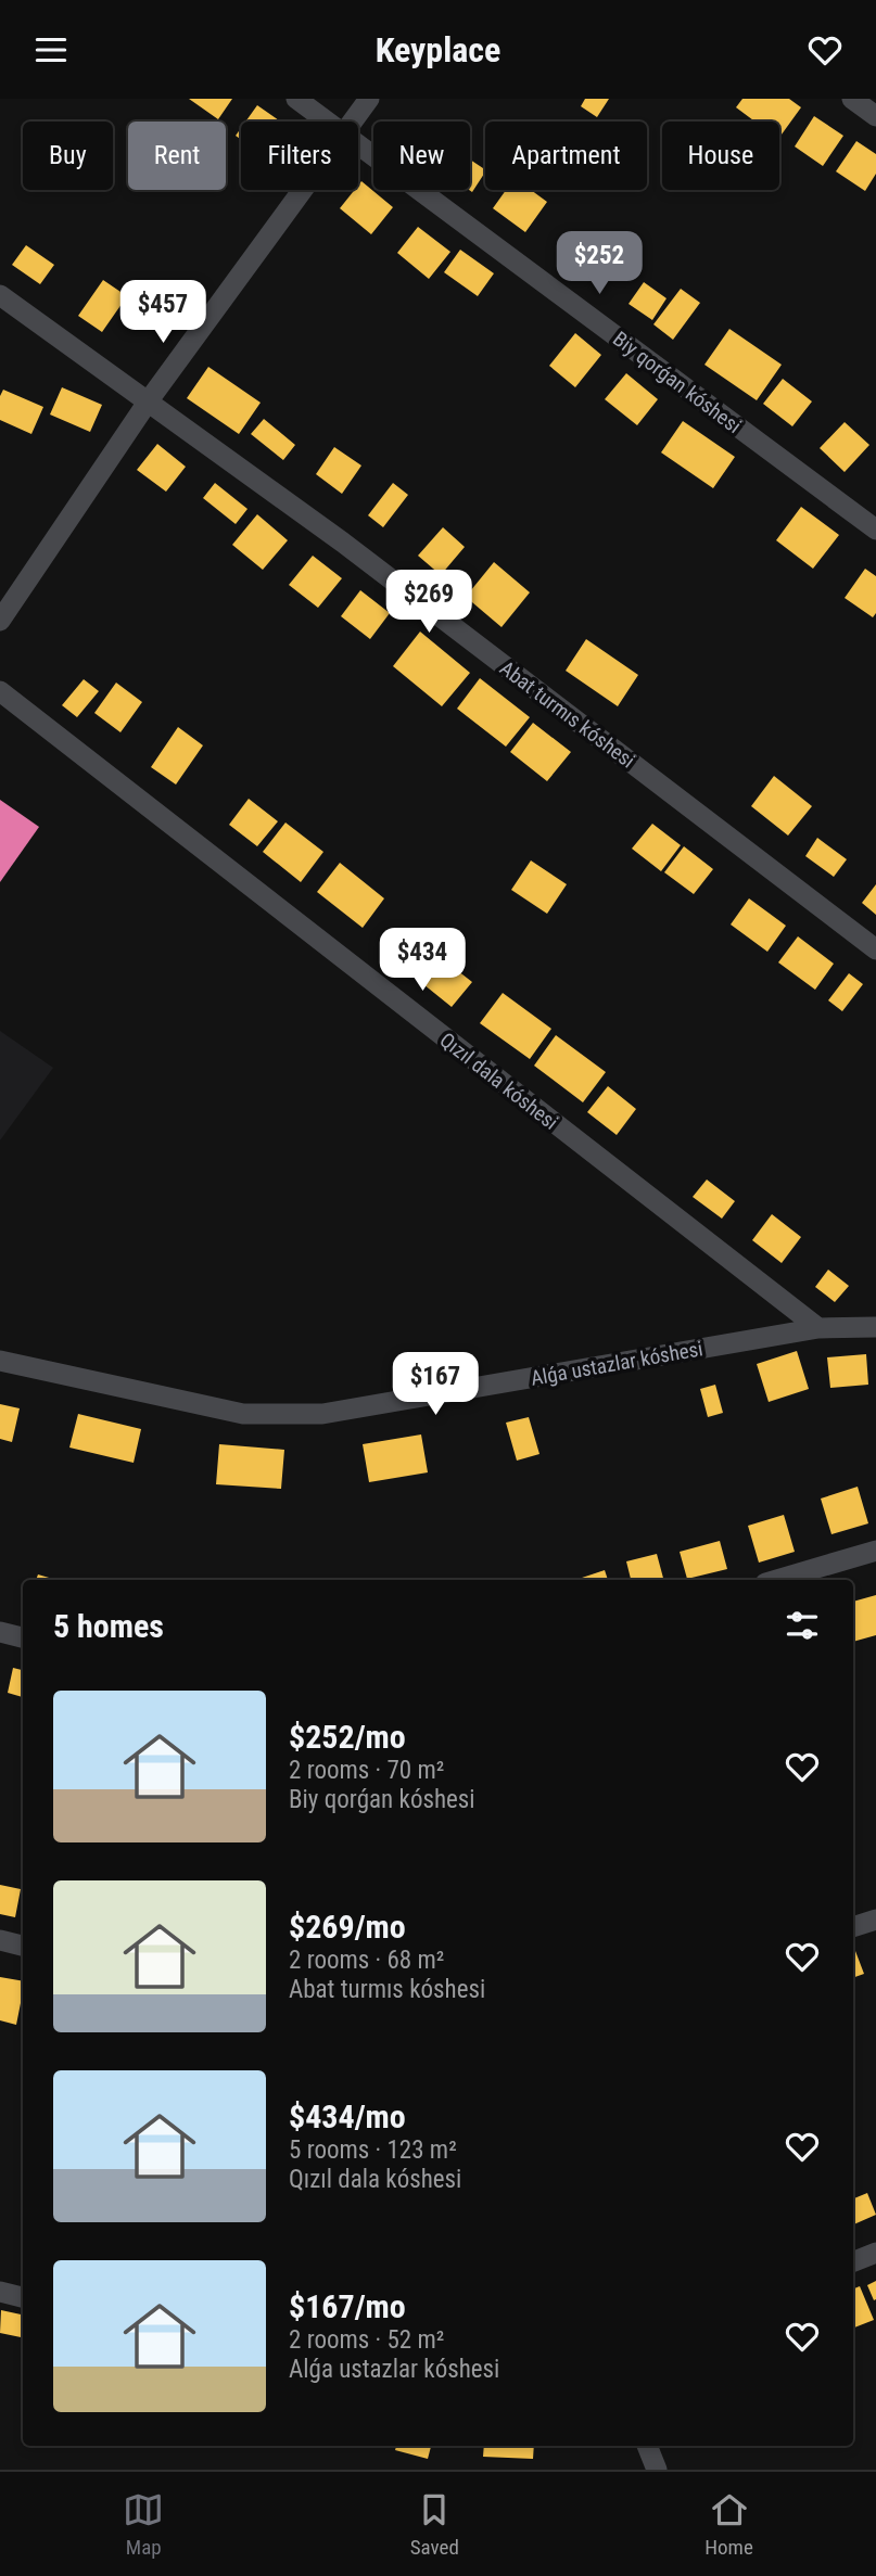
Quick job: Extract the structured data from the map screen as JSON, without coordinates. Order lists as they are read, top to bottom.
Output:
{
  "streets": {
    "street": [
      "Biy qorǵan kóshesi",
      "Abat turmıs kóshesi",
      "Qızıl dala kóshesi",
      "Alǵa ustazlar kóshesi"
    ]
  },
  "crossings": [
    ["Qızıl dala kóshesi", "Alǵa ustazlar kóshesi"]
  ],
  "page": {
    "header": "Keyplace",
    "chip": [
      "Buy",
      "Rent",
      "Filters",
      "New",
      "Apartment",
      "House"
    ],
    "price": [
      "$252",
      "$457",
      "$269",
      "$434",
      "$167"
    ],
    "heading": "5 homes",
    "list": [
      {
        "name": "$252/mo",
        "note": "2 rooms · 70 m² · Biy qorǵan kóshesi"
      },
      {
        "name": "$269/mo",
        "note": "2 rooms · 68 m² · Abat turmıs kóshesi"
      },
      {
        "name": "$434/mo",
        "note": "5 rooms · 123 m² · Qızıl dala kóshesi"
      },
      {
        "name": "$167/mo",
        "note": "2 rooms · 52 m² · Alǵa ustazlar kóshesi"
      }
    ],
    "tabs": ["Map", "Saved", "Home"]
  }
}
